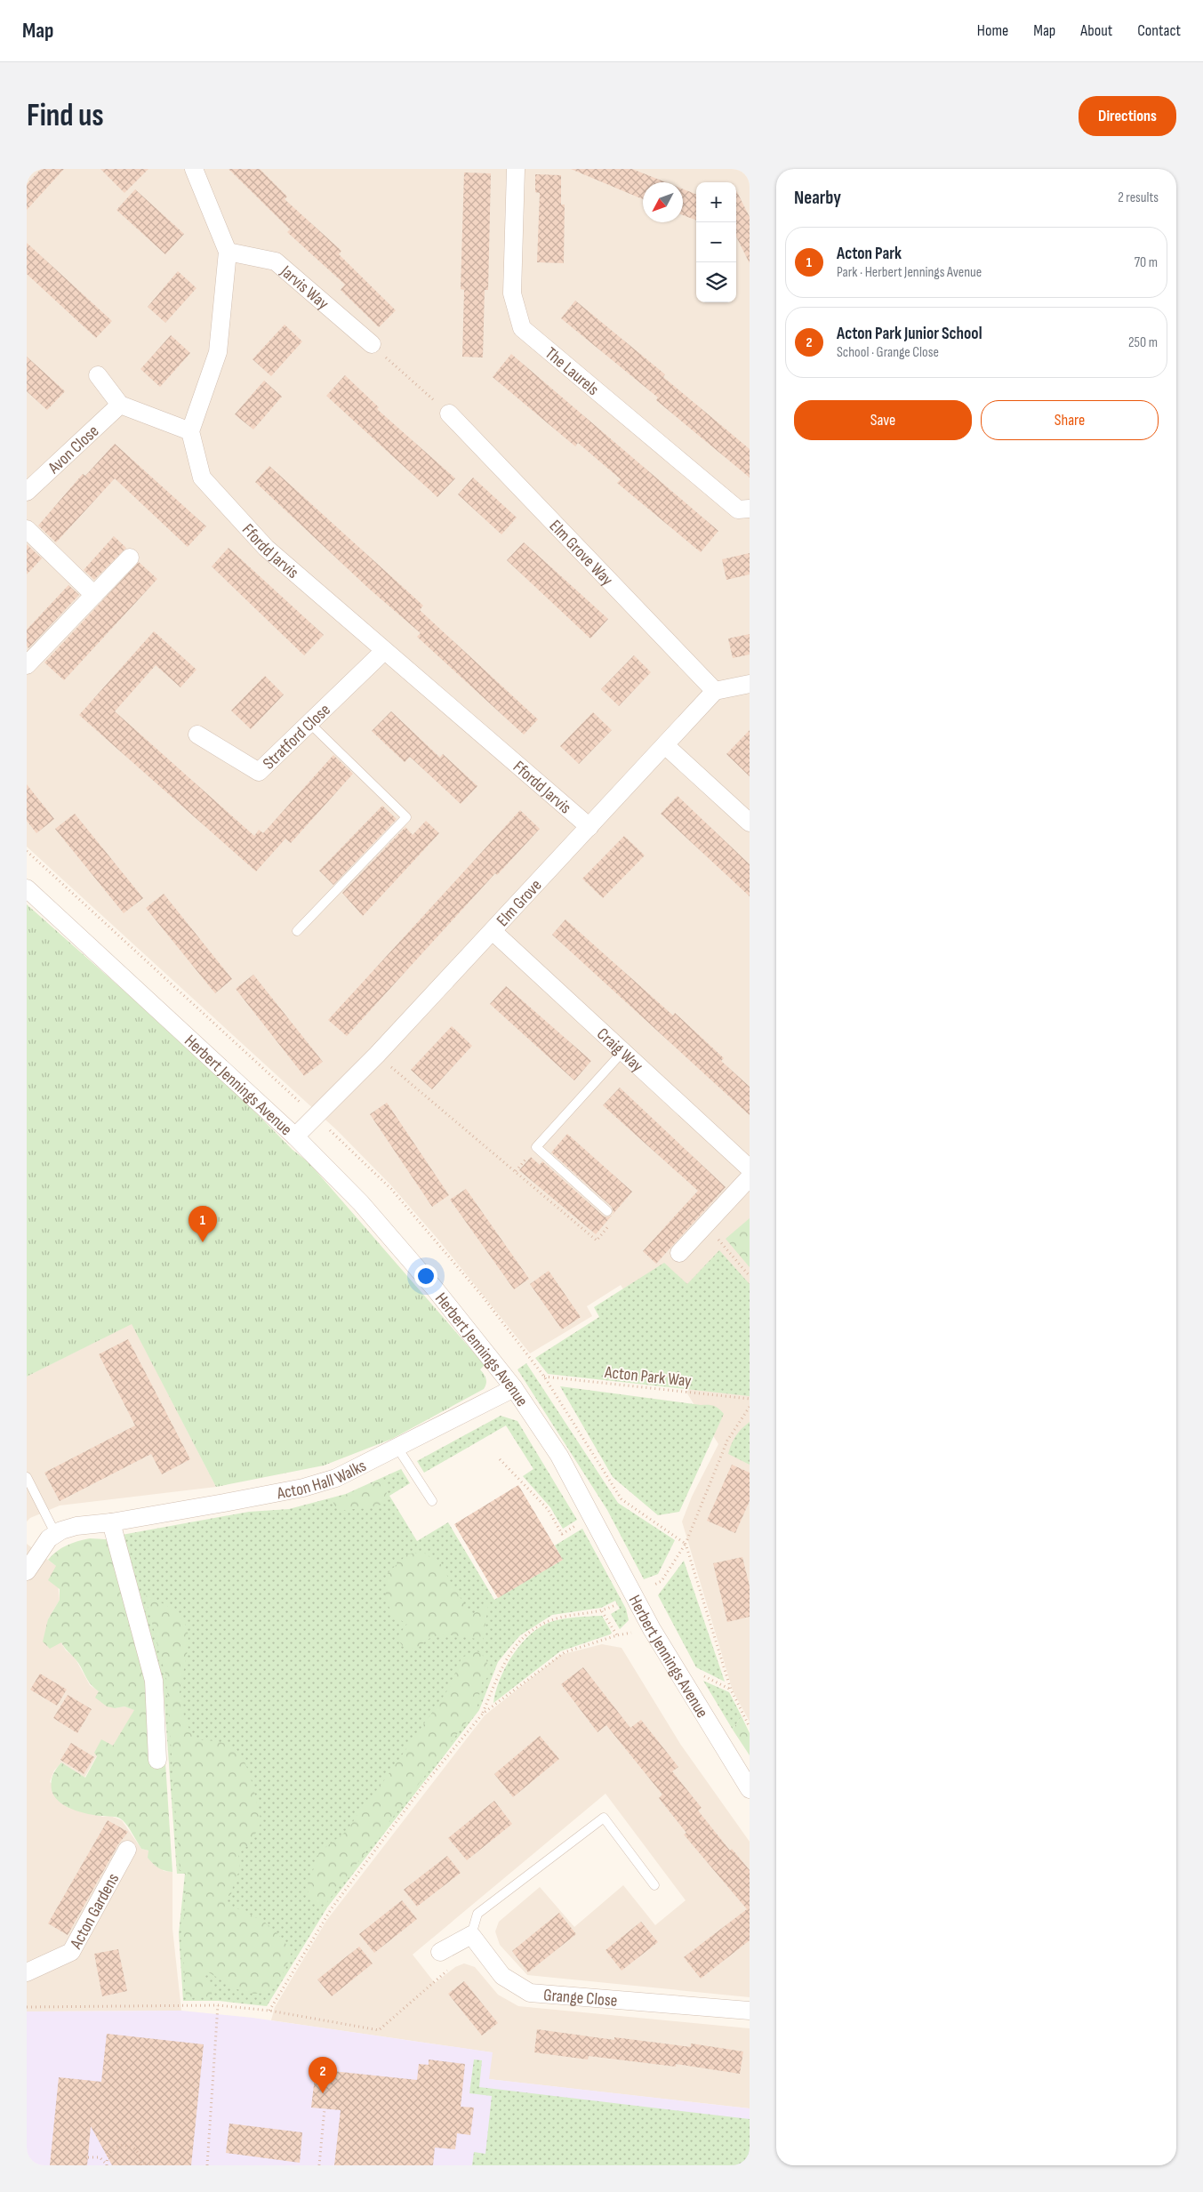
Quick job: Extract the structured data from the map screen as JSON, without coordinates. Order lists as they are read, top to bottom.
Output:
{
  "streets": {
    "street": [
      "Jarvis Way",
      "The Laurels",
      "Avon Close",
      "Ffordd Jarvis",
      "Elm Grove Way",
      "Stratford Close",
      "Elm Grove",
      "Craig Way",
      "Herbert Jennings Avenue",
      "Acton Hall Walks",
      "Acton Gardens",
      "Grange Close"
    ],
    "path": ["Acton Park Way"]
  },
  "crossings": [
    ["Ffordd Jarvis", "Stratford Close"],
    ["Ffordd Jarvis", "Elm Grove"],
    ["Elm Grove Way", "Elm Grove"],
    ["Elm Grove", "Craig Way"],
    ["Elm Grove", "Herbert Jennings Avenue"],
    ["Herbert Jennings Avenue", "Acton Hall Walks"]
  ],
  "north": "bottom left",
  "page": {
    "header": "Map",
    "nav": [
      "Home",
      "Map",
      "About",
      "Contact"
    ],
    "buttons": [
      "Directions",
      ["Save", "Share"]
    ],
    "title": "Find us",
    "heading": ["Nearby", "2 results"],
    "map_buttons": ["+", "−"],
    "list": [
      {
        "mark": "1",
        "name": "Acton Park",
        "note": "Park · Herbert Jennings Avenue",
        "value": "70 m"
      },
      {
        "mark": "2",
        "name": "Acton Park Junior School",
        "note": "School · Grange Close",
        "value": "250 m"
      }
    ],
    "pins": ["1", "2"]
  }
}
